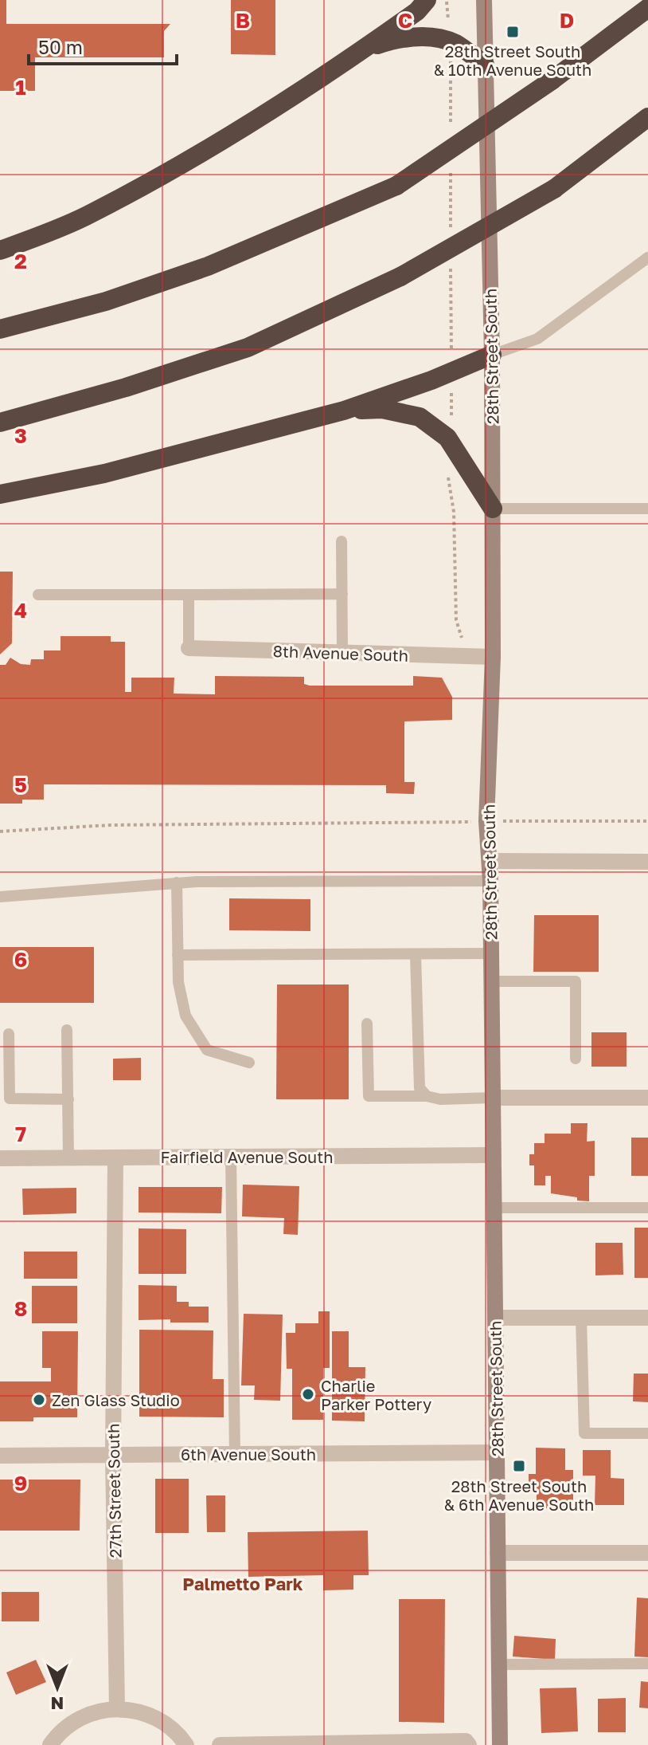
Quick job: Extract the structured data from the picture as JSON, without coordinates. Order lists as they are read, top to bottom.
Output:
{
  "streets": {
    "street": [
      "28th Street South",
      "8th Avenue South",
      "Fairfield Avenue South",
      "6th Avenue South",
      "27th Street South"
    ]
  },
  "crossings": [
    ["28th Street South", "8th Avenue South"],
    ["28th Street South", "Fairfield Avenue South"],
    ["28th Street South", "6th Avenue South"],
    ["Fairfield Avenue South", "27th Street South"],
    ["6th Avenue South", "27th Street South"]
  ],
  "districts": ["Palmetto Park"],
  "places": {
    "transit": ["28th Street South & 10th Avenue South", "28th Street South & 6th Avenue South"],
    "other": ["Charlie Parker Pottery", "Zen Glass Studio"]
  },
  "scale_bar": "50 m",
  "north": "bottom",
  "grid": {
    "columns": ["B", "C", "D"],
    "rows": [
      "1",
      "2",
      "3",
      "4",
      "5",
      "6",
      "7",
      "8",
      "9"
    ]
  }
}
